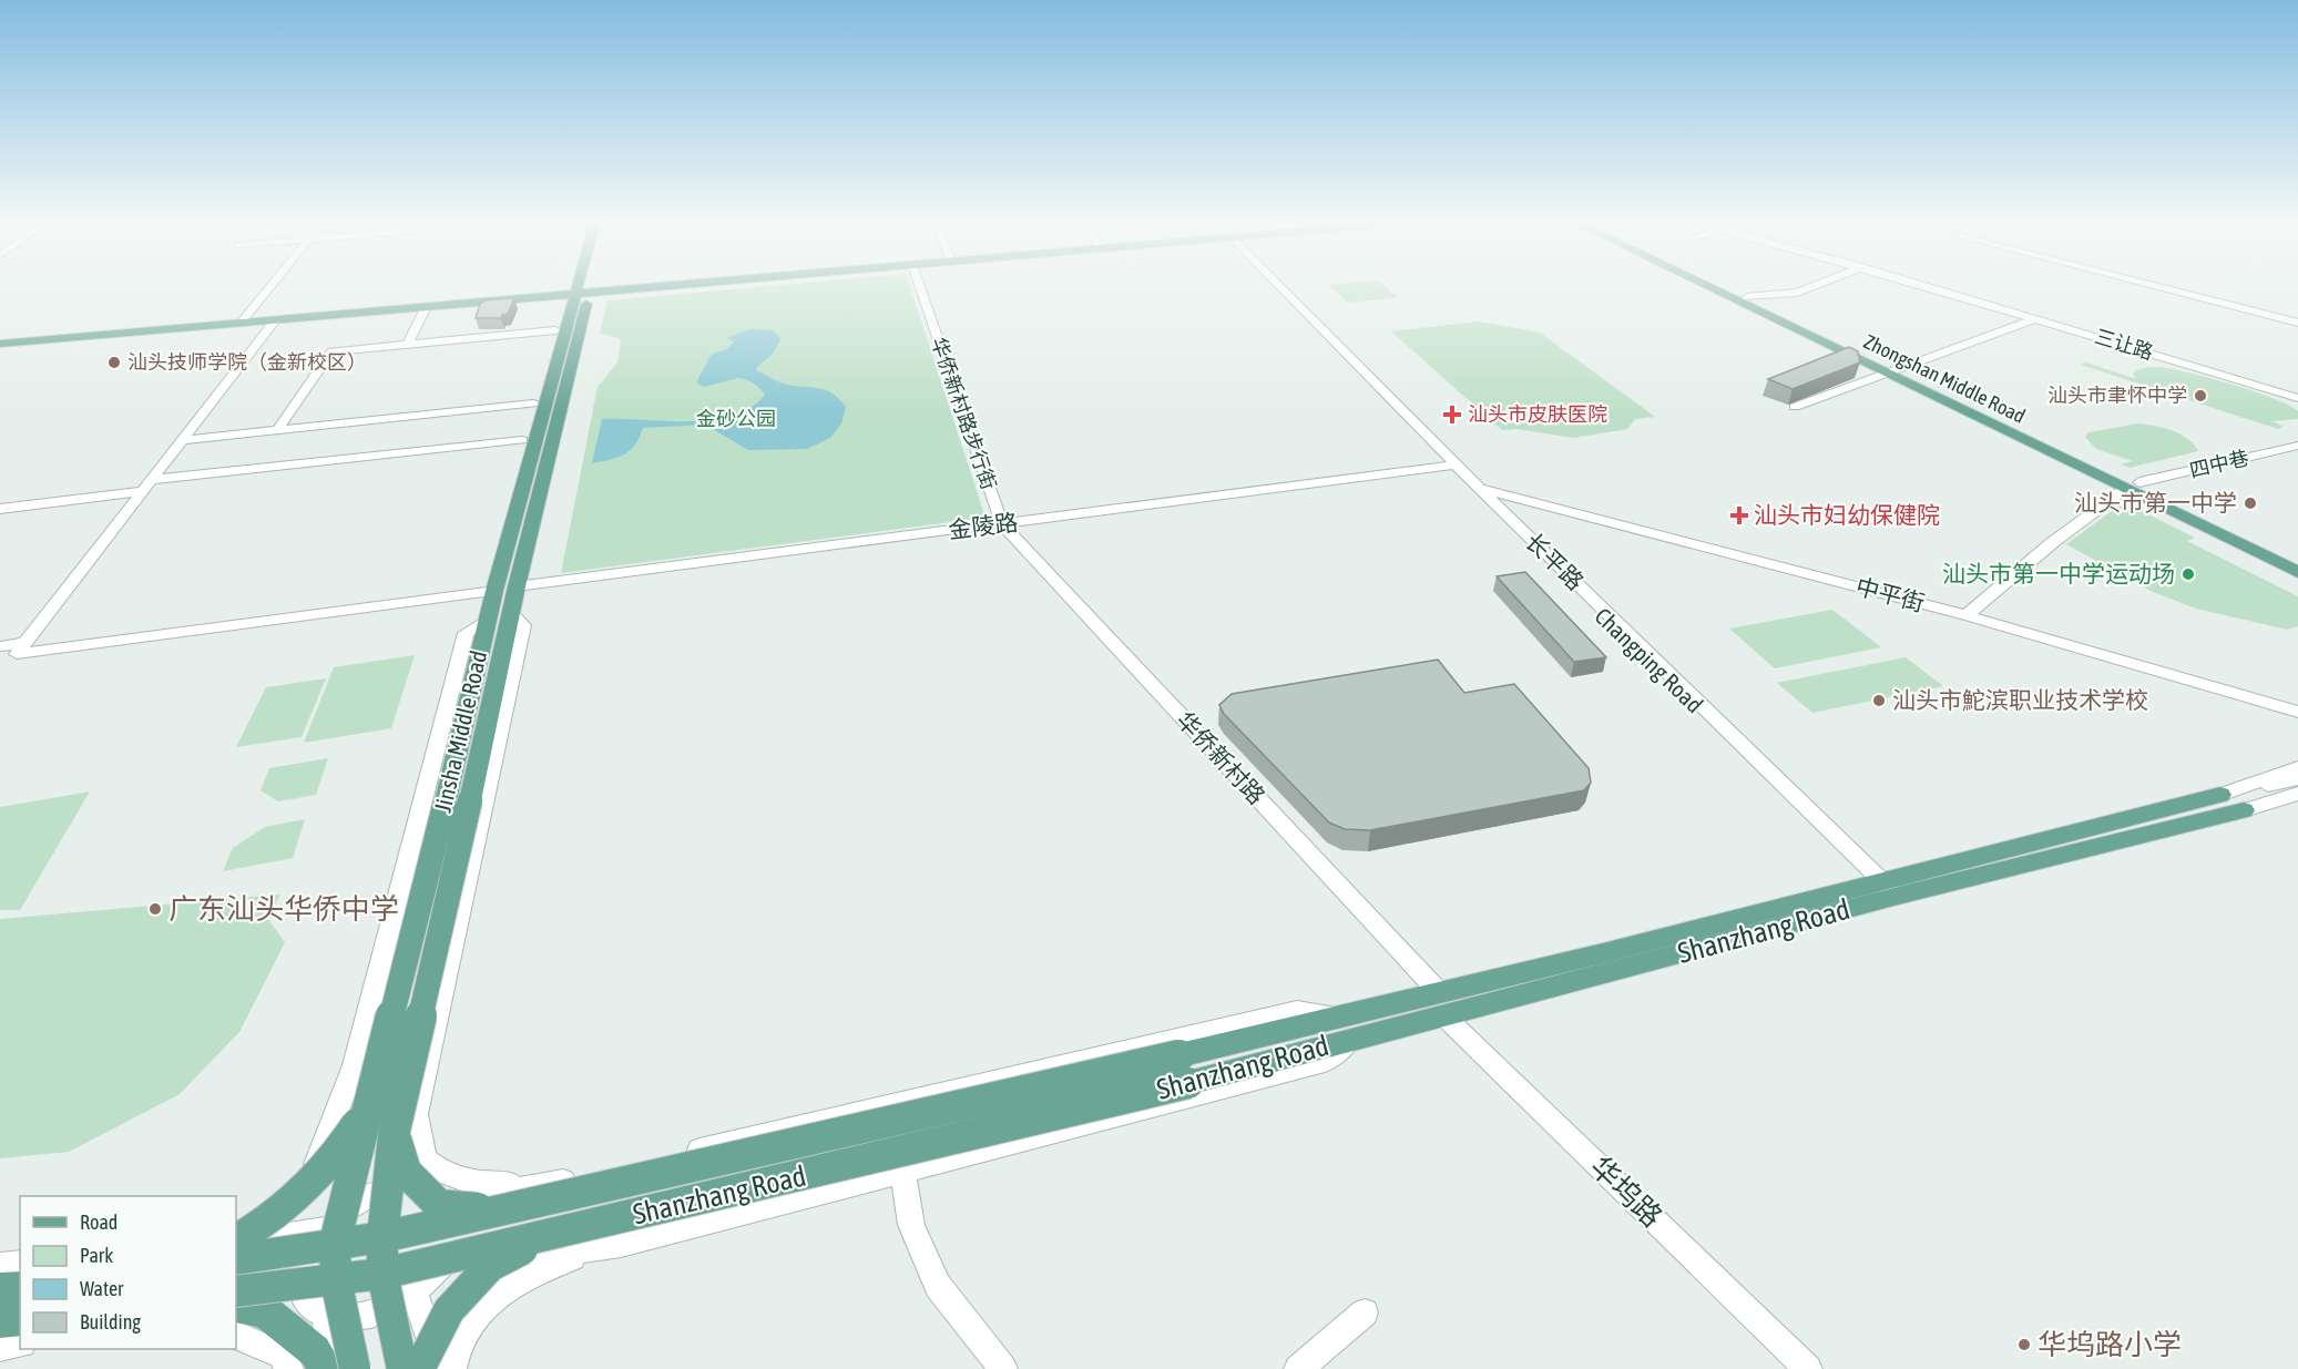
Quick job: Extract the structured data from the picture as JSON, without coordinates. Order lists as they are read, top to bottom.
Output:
{
  "streets": {
    "main road": ["Zhongshan Middle Road", "Jinsha Middle Road", "Shanzhang Road"],
    "street": [
      "三让路",
      "华侨新村路步行街",
      "四中巷",
      "金陵路",
      "长平路",
      "中平街",
      "Changping Road",
      "华侨新村路",
      "华坞路"
    ]
  },
  "crossings": [
    ["Zhongshan Middle Road", "四中巷"],
    ["华侨新村路步行街", "金陵路"],
    ["华侨新村路步行街", "华侨新村路"],
    ["金陵路", "Changping Road"],
    ["金陵路", "Jinsha Middle Road"],
    ["金陵路", "华侨新村路"],
    ["长平路", "中平街"],
    ["长平路", "Changping Road"],
    ["长平路", "Shanzhang Road"],
    ["Changping Road", "Shanzhang Road"],
    ["Jinsha Middle Road", "Shanzhang Road"],
    ["华侨新村路", "Shanzhang Road"],
    ["华侨新村路", "华坞路"],
    ["Shanzhang Road", "华坞路"]
  ],
  "parks": ["金砂公园"],
  "places": {
    "other": [
      "汕头技师学院（金新校区）",
      "汕头市聿怀中学",
      "汕头市第一中学",
      "汕头市第一中学运动场",
      "汕头市鮀滨职业技术学校",
      "广东汕头华侨中学",
      "华坞路小学"
    ],
    "health": ["汕头市皮肤医院", "汕头市妇幼保健院"]
  },
  "legend": [
    "Road",
    "Park",
    "Water",
    "Building"
  ]
}
